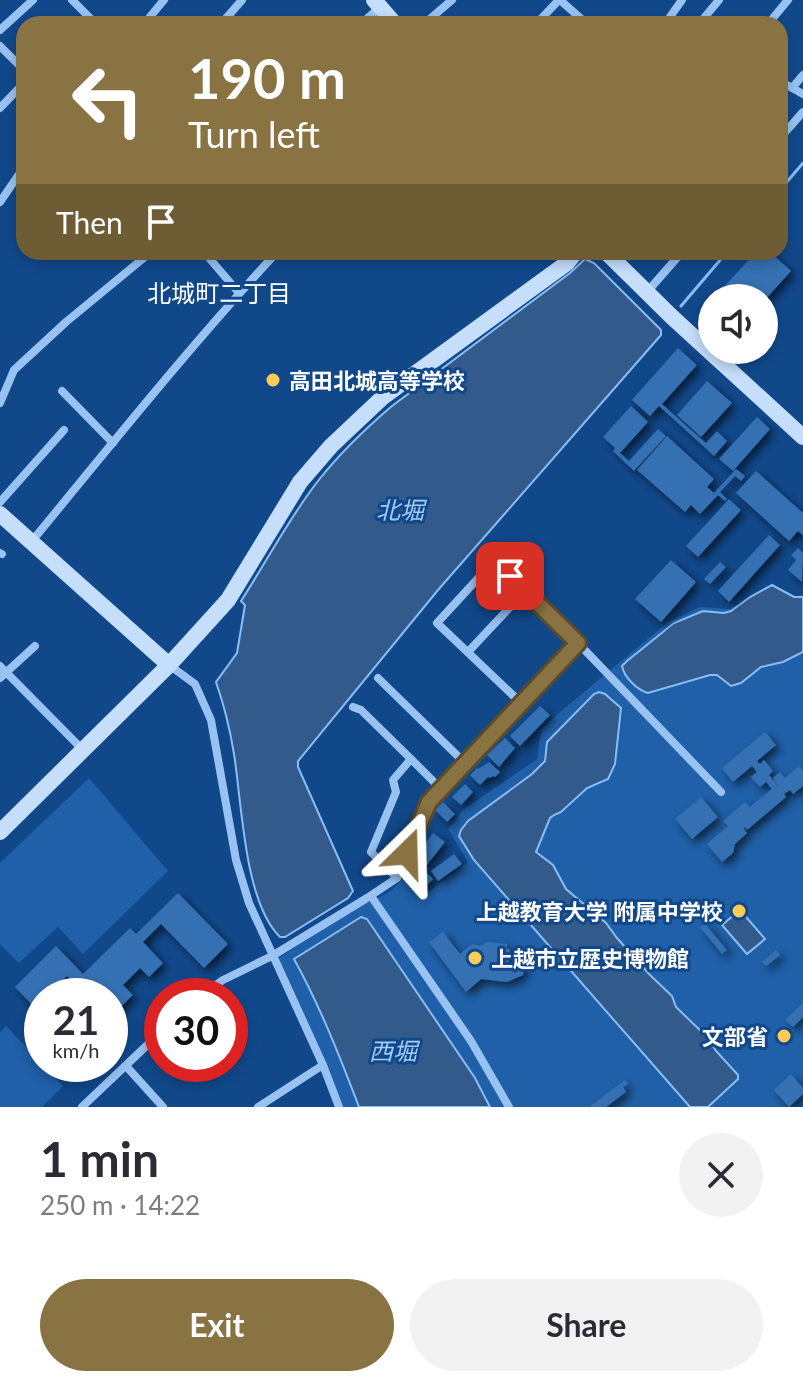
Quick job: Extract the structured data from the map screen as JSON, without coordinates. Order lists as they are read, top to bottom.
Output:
{
  "districts": ["北城町二丁目"],
  "water": ["北堀", "西堀"],
  "places": [
    "高田北城高等学校",
    "上越教育大学 附属中学校",
    "上越市立歴史博物館",
    "文部省"
  ],
  "page": {
    "turn": ["190 m", "Turn left"],
    "then": "Then",
    "speed": "21 km/h",
    "limit": "30",
    "heading": ["1 min", "250 m · 14:22"],
    "buttons": ["Exit", "Share"]
  }
}
